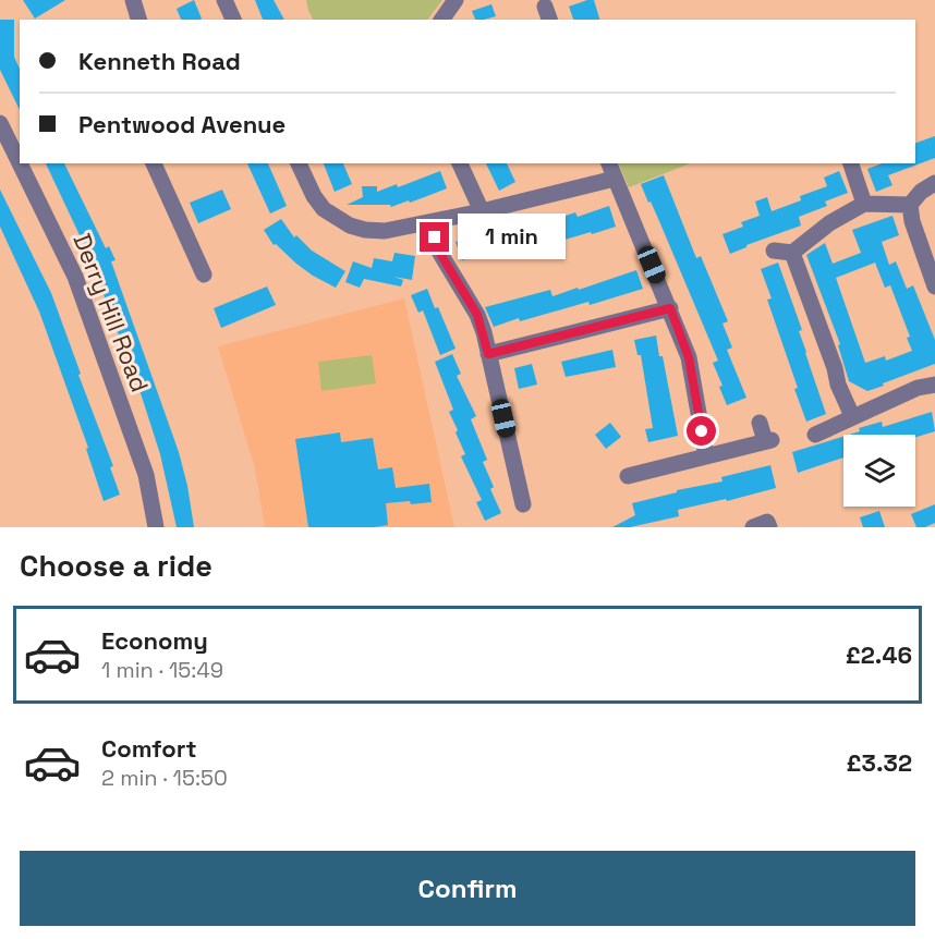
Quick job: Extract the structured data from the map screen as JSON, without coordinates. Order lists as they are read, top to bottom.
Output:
{
  "streets": {
    "street": ["Derry Hill Road"]
  },
  "page": {
    "banner": ["Kenneth Road", "Pentwood Avenue"],
    "bubble": "1 min",
    "heading": "Choose a ride",
    "list": [
      {
        "name": "Economy",
        "note": "1 min · 15:49",
        "value": "£2.46"
      },
      {
        "name": "Comfort",
        "note": "2 min · 15:50",
        "value": "£3.32"
      }
    ],
    "buttons": "Confirm"
  }
}
